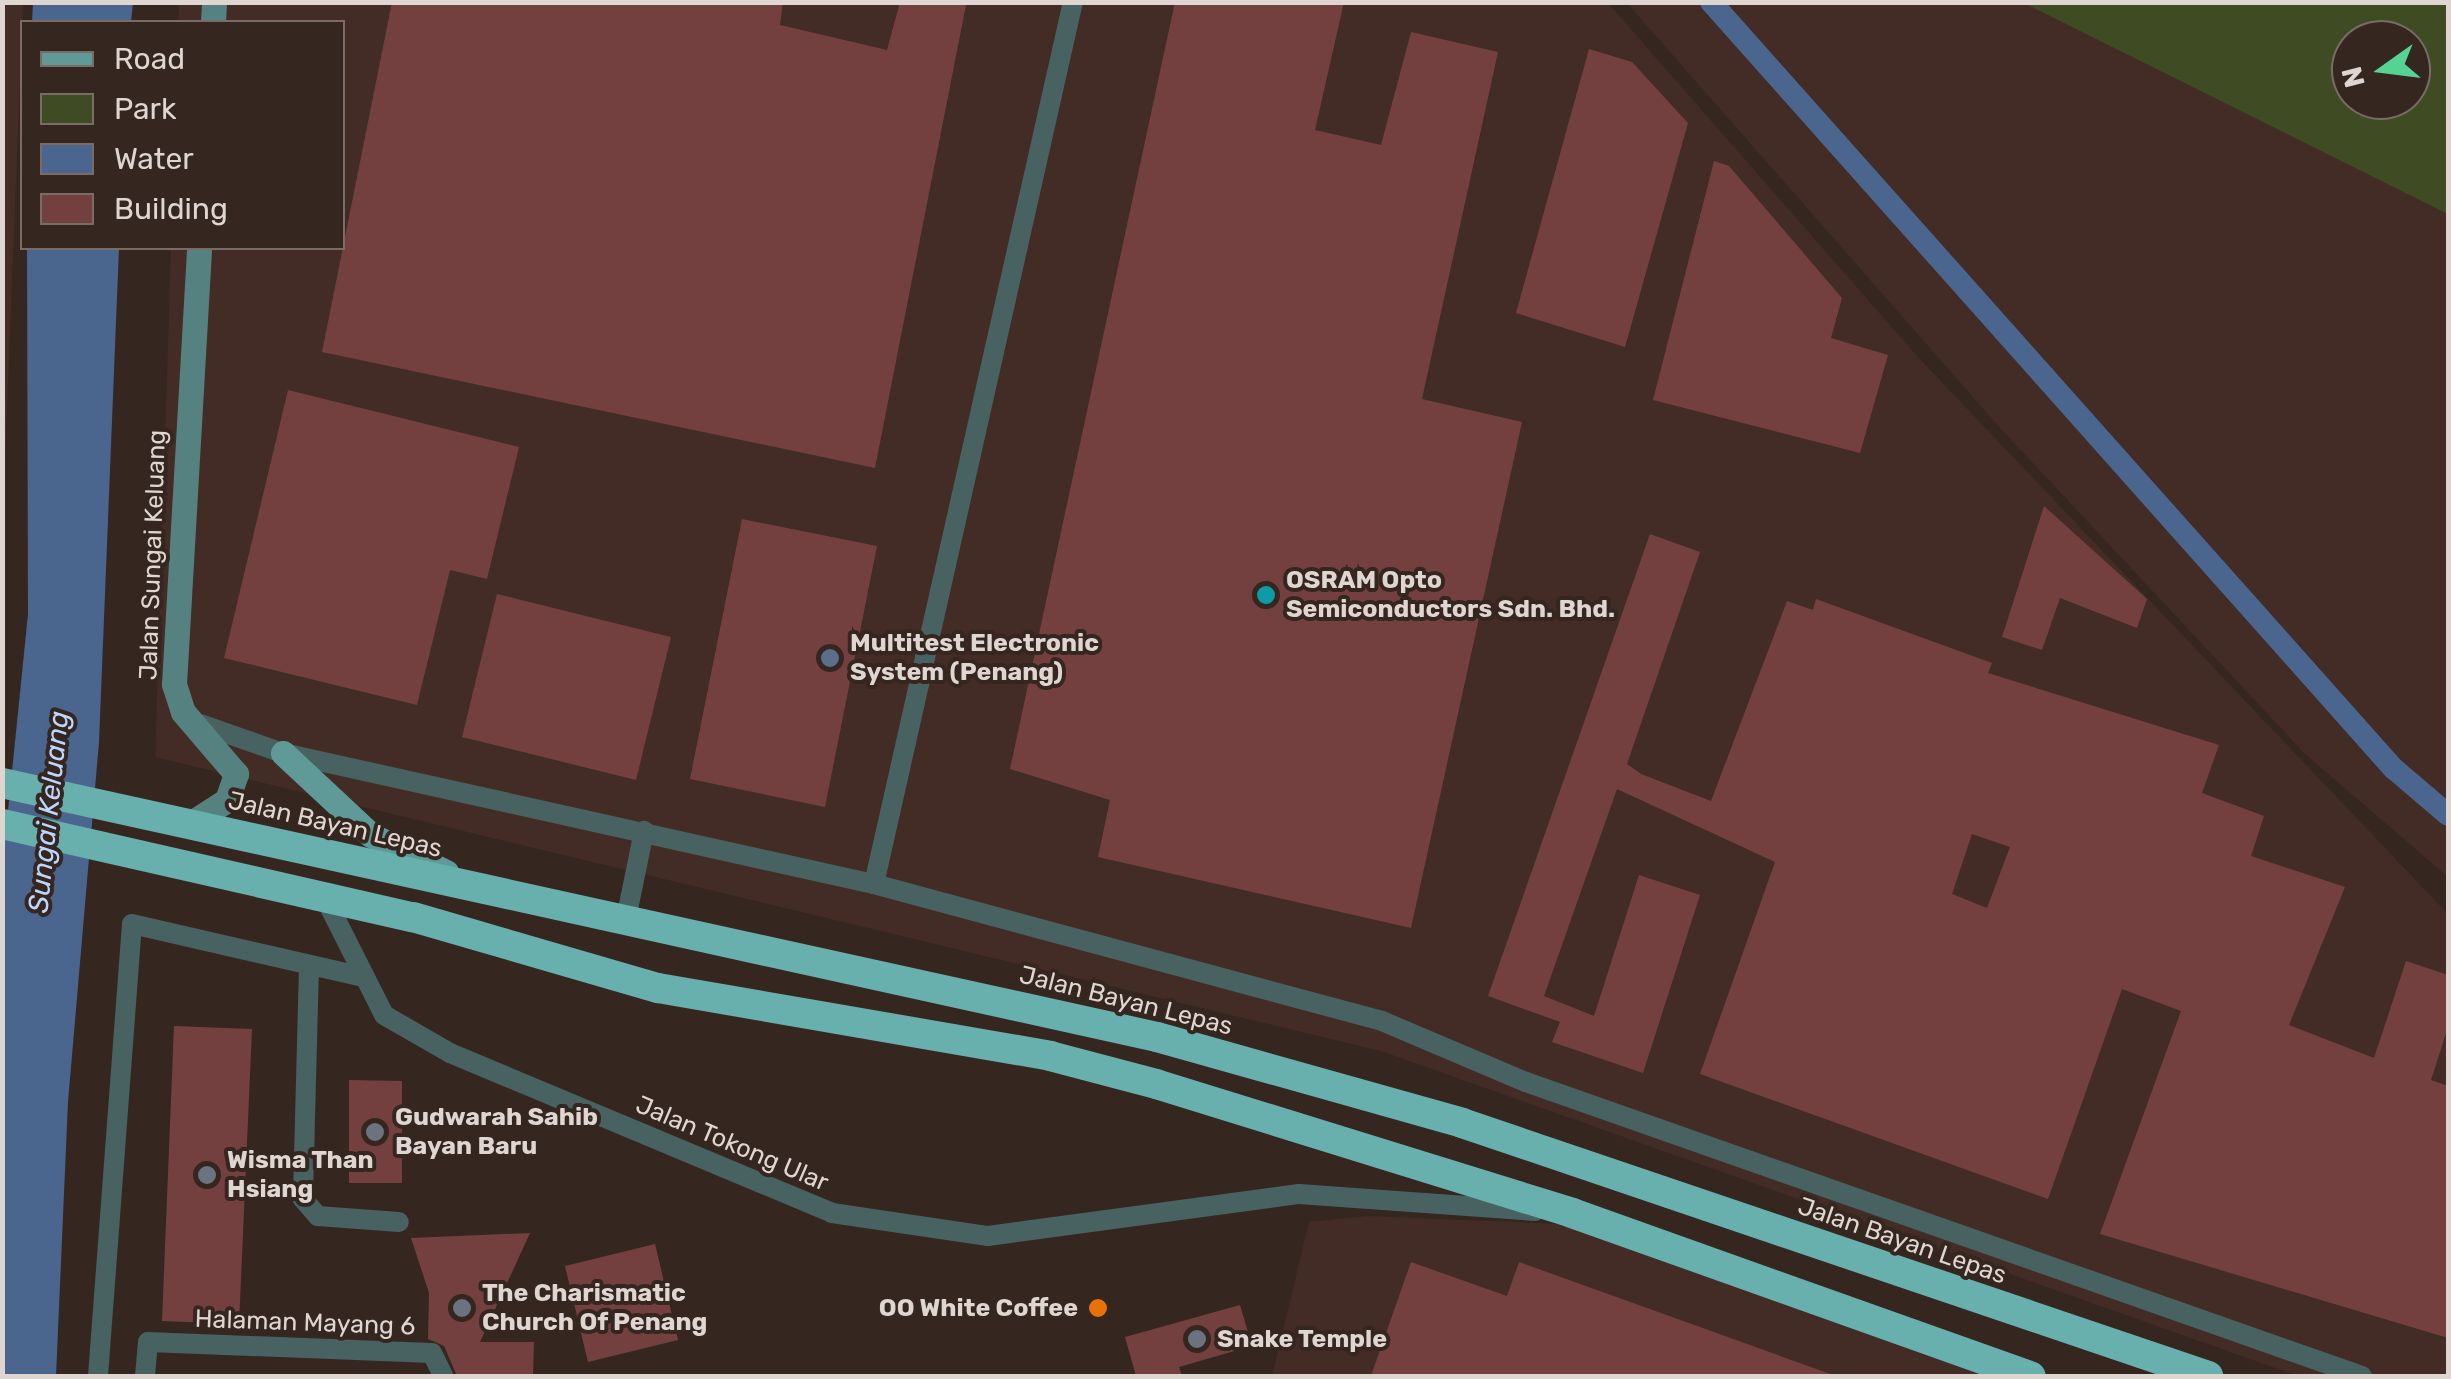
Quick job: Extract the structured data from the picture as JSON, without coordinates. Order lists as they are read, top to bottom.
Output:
{
  "streets": {
    "highway": ["Jalan Bayan Lepas"],
    "street": ["Jalan Sungai Keluang", "Jalan Tokong Ular", "Halaman Mayang 6"]
  },
  "crossings": [
    ["Jalan Sungai Keluang", "Jalan Bayan Lepas"]
  ],
  "water": ["Sungai Keluang"],
  "places": [
    "OSRAM Opto Semiconductors Sdn. Bhd.",
    "Multitest Electronic System (Penang)",
    "Gudwarah Sahib Bayan Baru",
    "Wisma Than Hsiang",
    "The Charismatic Church Of Penang",
    "OO White Coffee",
    "Snake Temple"
  ],
  "legend": [
    "Road",
    "Park",
    "Water",
    "Building"
  ],
  "north": "left"
}
